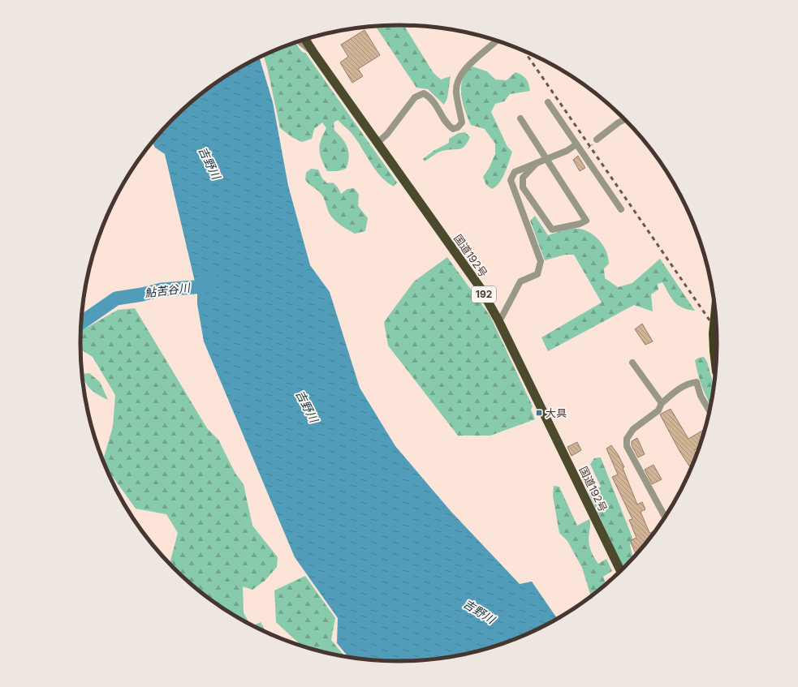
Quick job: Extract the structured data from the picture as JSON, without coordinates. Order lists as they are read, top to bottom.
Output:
{
  "streets": {
    "highway": ["国道192号", "192"]
  },
  "water": ["吉野川", "鮎苦谷川"],
  "places": {
    "transit": ["大具"]
  }
}
